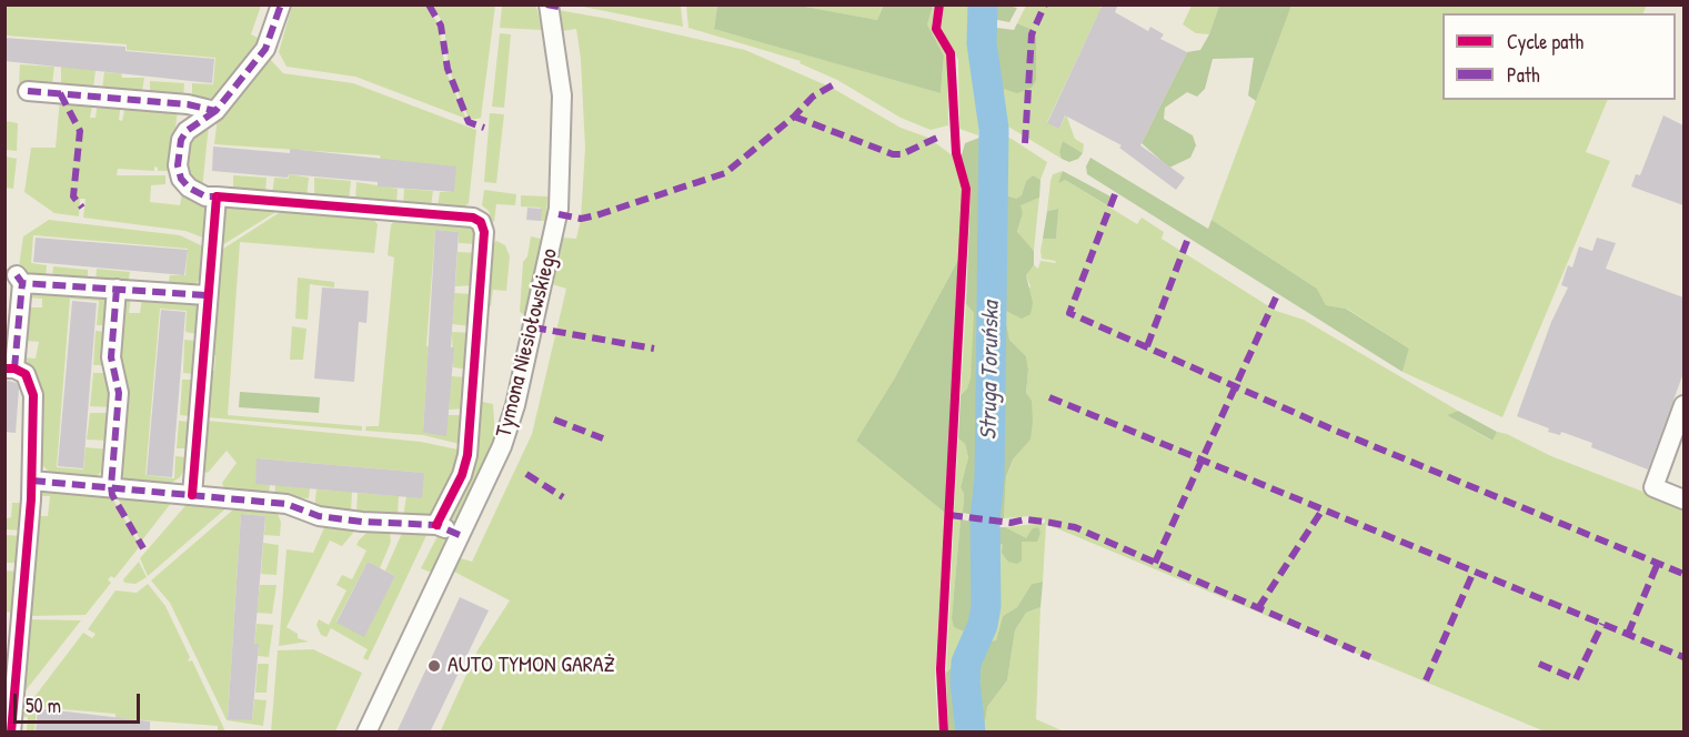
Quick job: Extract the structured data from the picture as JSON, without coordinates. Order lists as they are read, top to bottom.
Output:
{
  "streets": {
    "street": ["Tymona Niesiołowskiego"]
  },
  "water": ["Struga Toruńska"],
  "places": ["AUTO TYMON GARAŻ"],
  "legend": ["Cycle path", "Path"],
  "scale_bar": "50 m"
}
